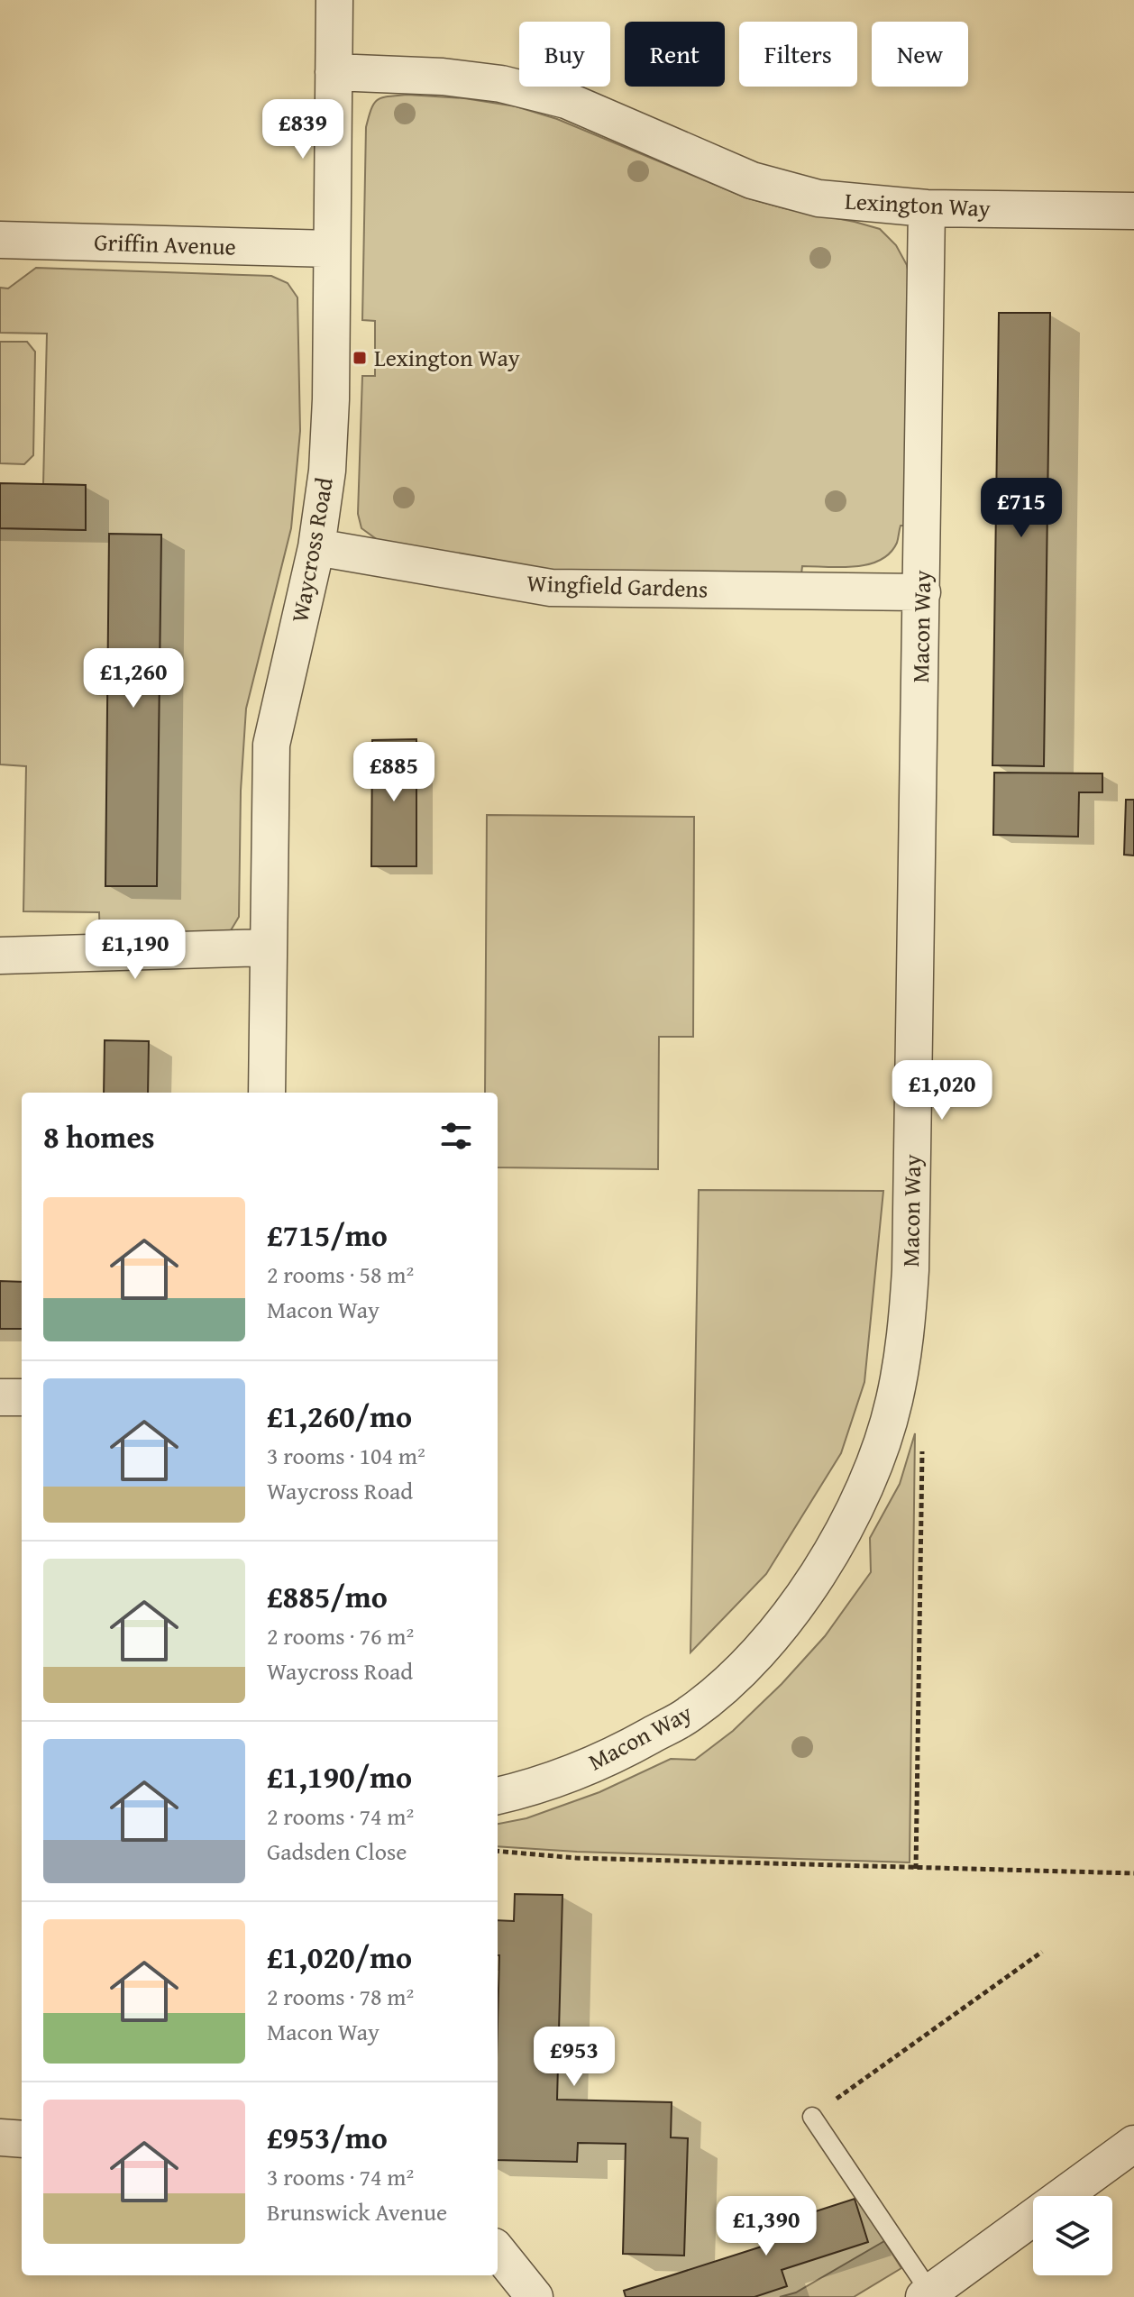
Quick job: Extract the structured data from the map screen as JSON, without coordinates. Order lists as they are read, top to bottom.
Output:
{
  "streets": {
    "street": [
      "Lexington Way",
      "Griffin Avenue",
      "Waycross Road",
      "Wingfield Gardens",
      "Macon Way"
    ]
  },
  "crossings": [
    ["Lexington Way", "Waycross Road"],
    ["Lexington Way", "Macon Way"],
    ["Griffin Avenue", "Waycross Road"],
    ["Waycross Road", "Wingfield Gardens"],
    ["Wingfield Gardens", "Macon Way"]
  ],
  "places": {
    "transit": ["Lexington Way"]
  },
  "page": {
    "chip": [
      "Buy",
      "Rent",
      "Filters",
      "New"
    ],
    "price": [
      "£839",
      "£715",
      "£1,260",
      "£885",
      "£1,190",
      "£1,020",
      "£953",
      "£1,390"
    ],
    "heading": "8 homes",
    "list": [
      {
        "name": "£715/mo",
        "note": "2 rooms · 58 m² · Macon Way"
      },
      {
        "name": "£1,260/mo",
        "note": "3 rooms · 104 m² · Waycross Road"
      },
      {
        "name": "£885/mo",
        "note": "2 rooms · 76 m² · Waycross Road"
      },
      {
        "name": "£1,190/mo",
        "note": "2 rooms · 74 m² · Gadsden Close"
      },
      {
        "name": "£1,020/mo",
        "note": "2 rooms · 78 m² · Macon Way"
      },
      {
        "name": "£953/mo",
        "note": "3 rooms · 74 m² · Brunswick Avenue"
      }
    ]
  }
}
